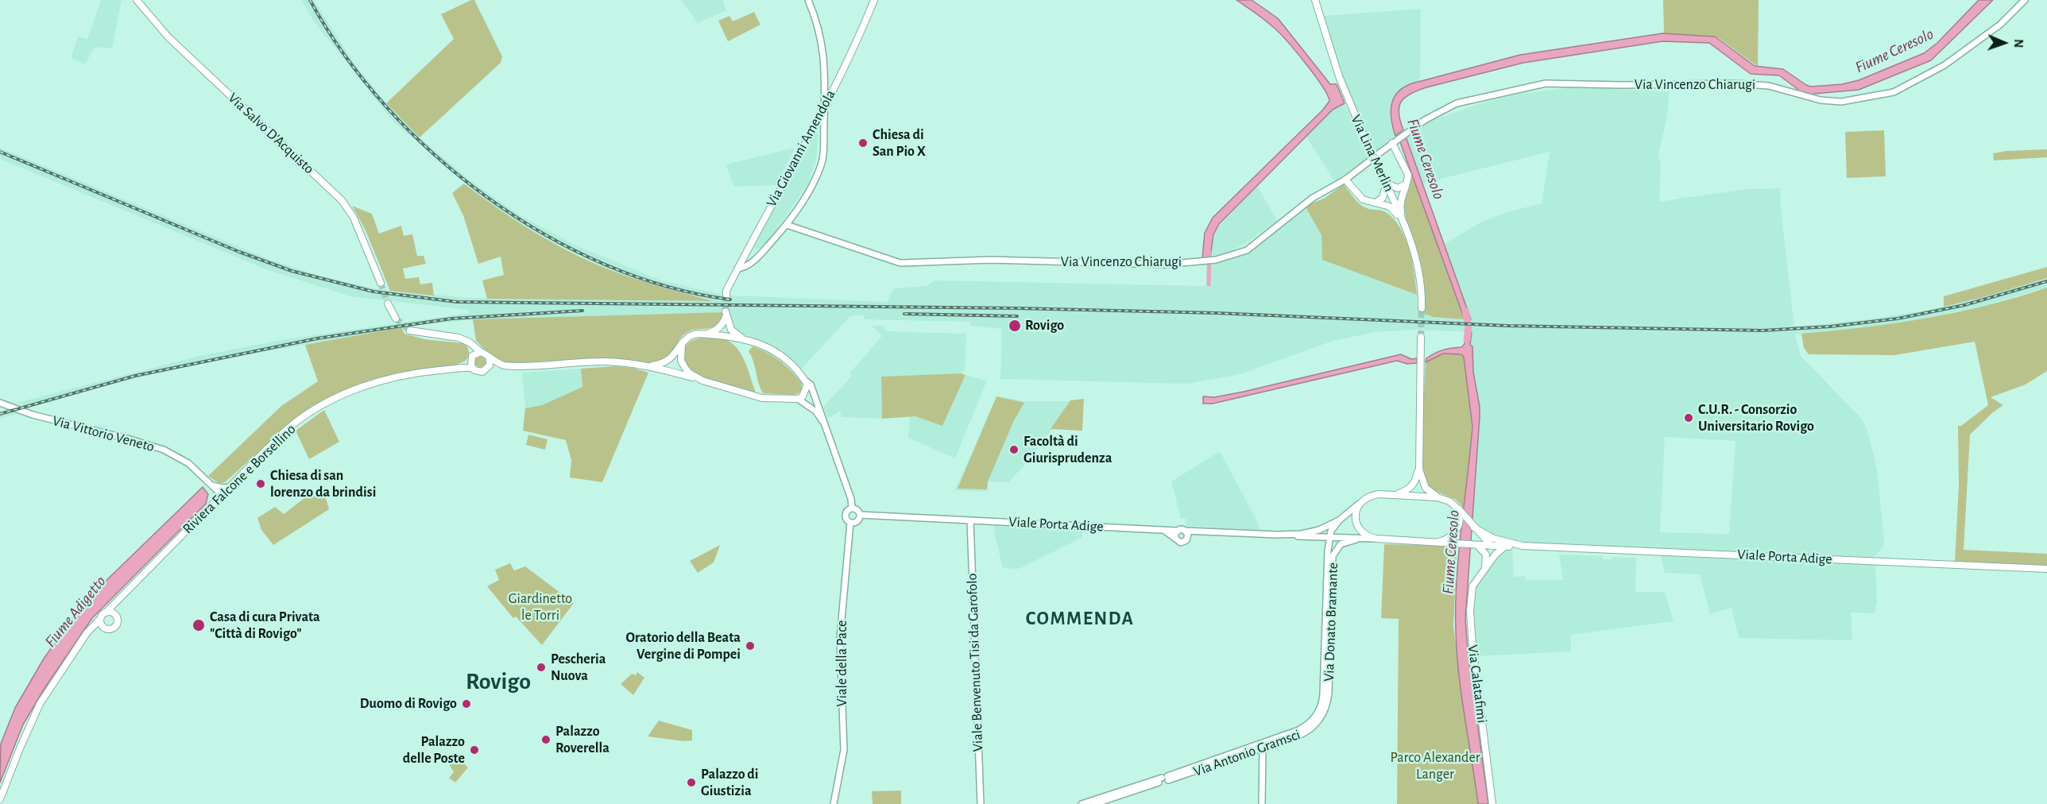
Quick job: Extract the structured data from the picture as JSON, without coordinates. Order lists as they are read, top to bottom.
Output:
{
  "streets": {
    "main road": [
      "Via Salvo D'Acquisto",
      "Via Giovanni Amendola",
      "Via Lina Merlin",
      "Riviera Falcone e Borsellino",
      "Viale Porta Adige",
      "Via Calatafimi"
    ],
    "street": [
      "Via Vincenzo Chiarugi",
      "Via Vittorio Veneto",
      "Via Donato Bramante",
      "Viale Benvenuto Tisi da Garofolo",
      "Viale della Pace",
      "Via Antonio Gramsci"
    ]
  },
  "crossings": [
    ["Via Vittorio Veneto", "Riviera Falcone e Borsellino"],
    ["Viale Porta Adige", "Via Donato Bramante"],
    ["Viale Porta Adige", "Viale Benvenuto Tisi da Garofolo"],
    ["Viale Porta Adige", "Viale della Pace"],
    ["Viale Porta Adige", "Via Calatafimi"],
    ["Via Donato Bramante", "Via Antonio Gramsci"]
  ],
  "districts": ["COMMENDA", "Rovigo"],
  "water": ["Fiume Ceresolo", "Fiume Adigetto"],
  "parks": ["Giardinetto le Torri", "Parco Alexander Langer"],
  "places": [
    "Chiesa di San Pio X",
    "Rovigo",
    "C.U.R. - Consorzio Universitario Rovigo",
    "Facoltà di Giurisprudenza",
    "Chiesa di san lorenzo da brindisi",
    "Casa di cura Privata \"Città di Rovigo\"",
    "Oratorio della Beata Vergine di Pompei",
    "Pescheria Nuova",
    "Duomo di Rovigo",
    "Palazzo Roverella",
    "Palazzo delle Poste",
    "Palazzo di Giustizia"
  ],
  "north": "right"
}
